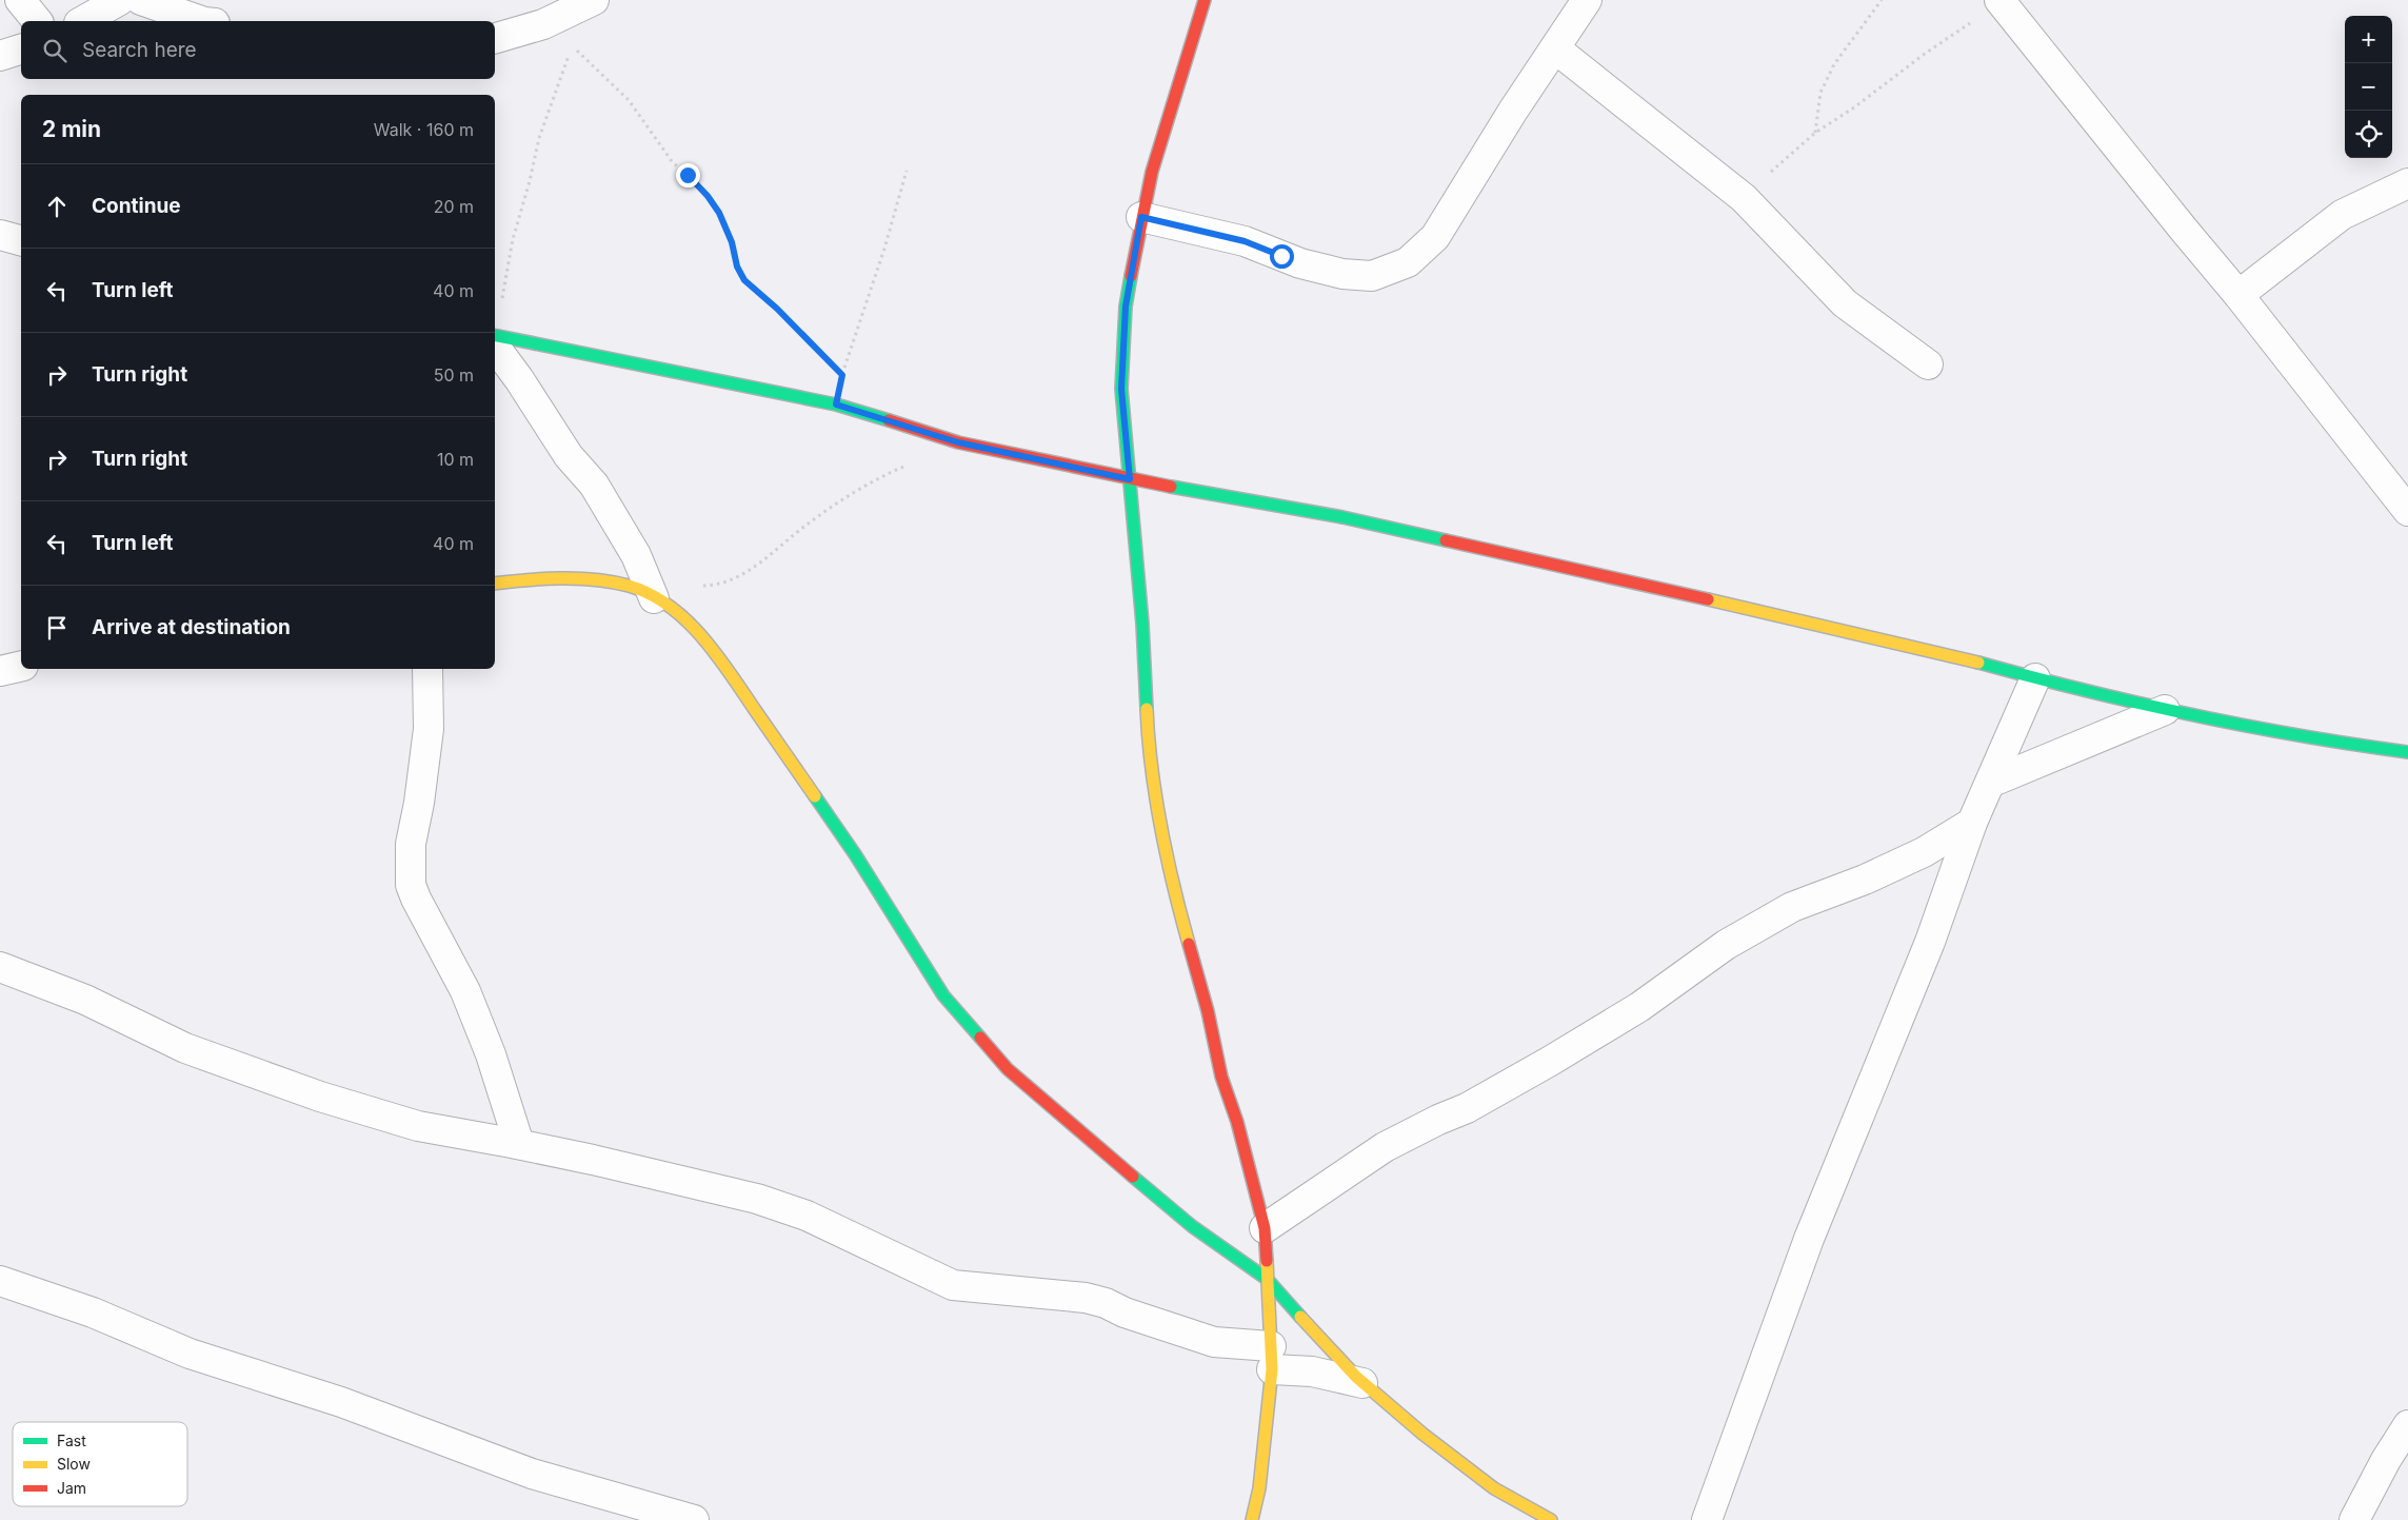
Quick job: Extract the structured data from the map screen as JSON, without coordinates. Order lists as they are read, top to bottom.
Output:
{
  "legend": ["Fast", "Slow", "Jam"],
  "page": {
    "map_buttons": ["+", "−"],
    "search": "Search here",
    "heading": ["2 min", "Walk · 160 m"],
    "list": [
      ["Continue", "20 m"],
      ["Turn left", "40 m"],
      ["Turn right", "50 m"],
      ["Turn right", "10 m"],
      ["Turn left", "40 m"],
      "Arrive at destination"
    ]
  }
}
